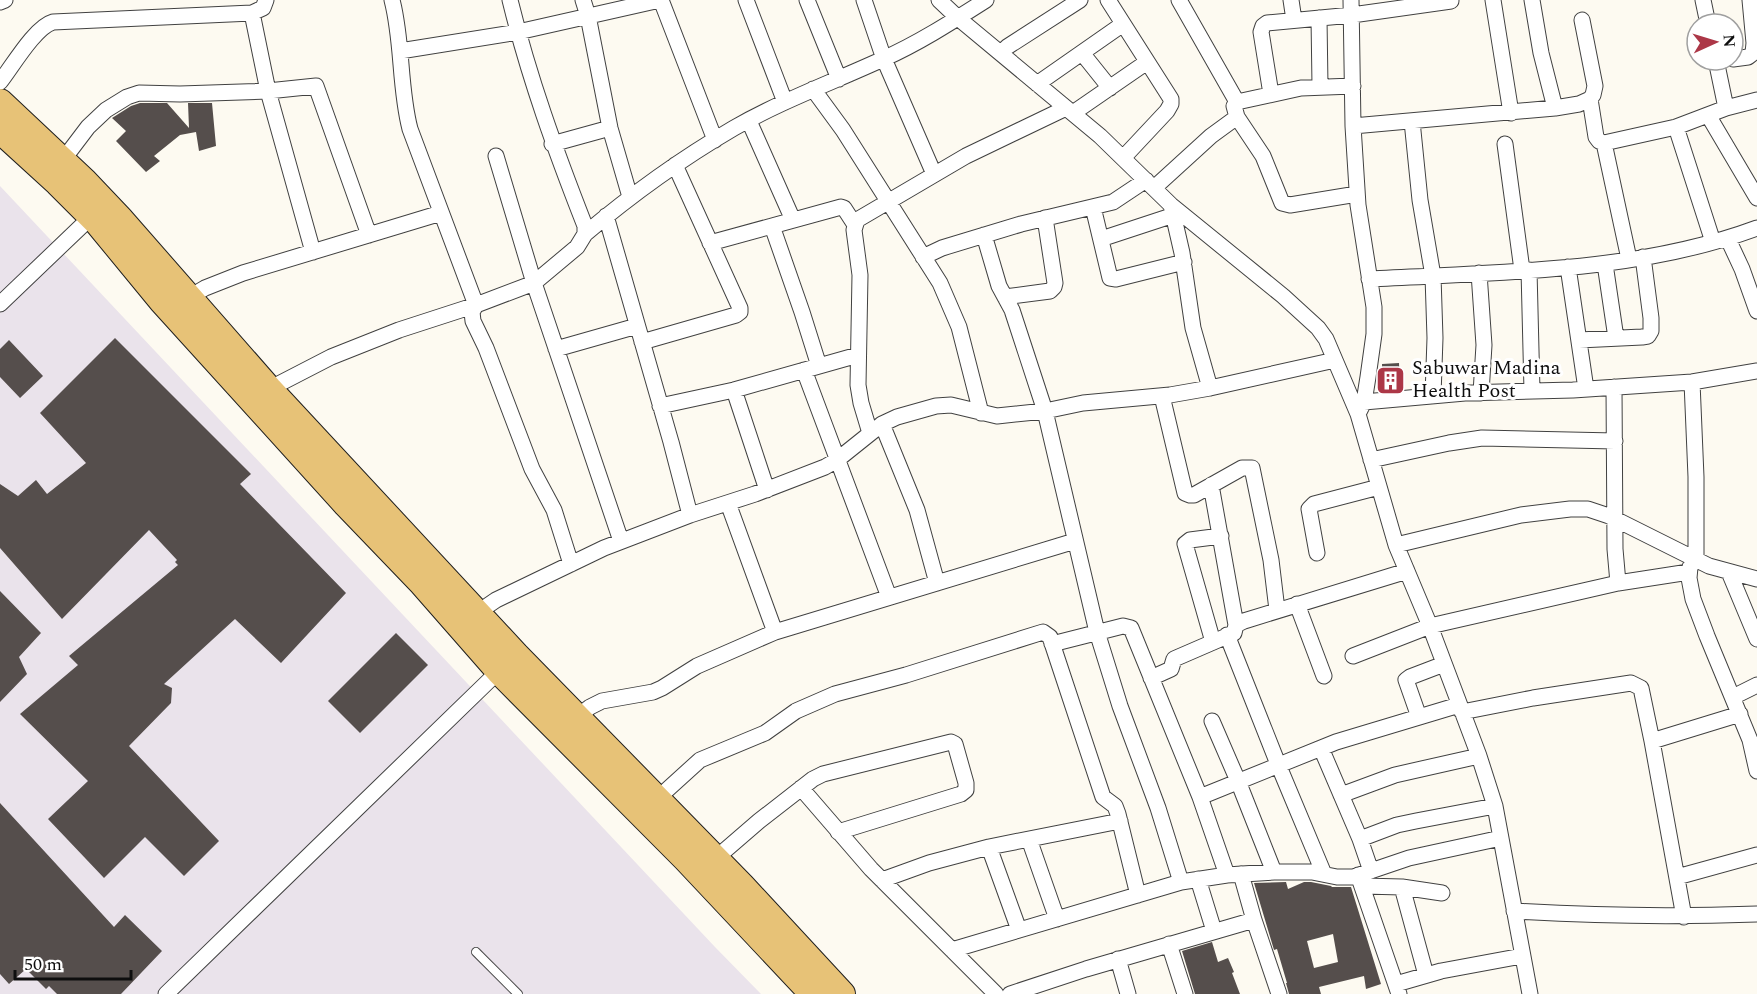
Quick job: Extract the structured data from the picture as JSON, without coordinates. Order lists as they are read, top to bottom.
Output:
{
  "places": {
    "building": ["Sabuwar Madina Health Post"]
  },
  "scale_bar": "50 m",
  "north": "right"
}
